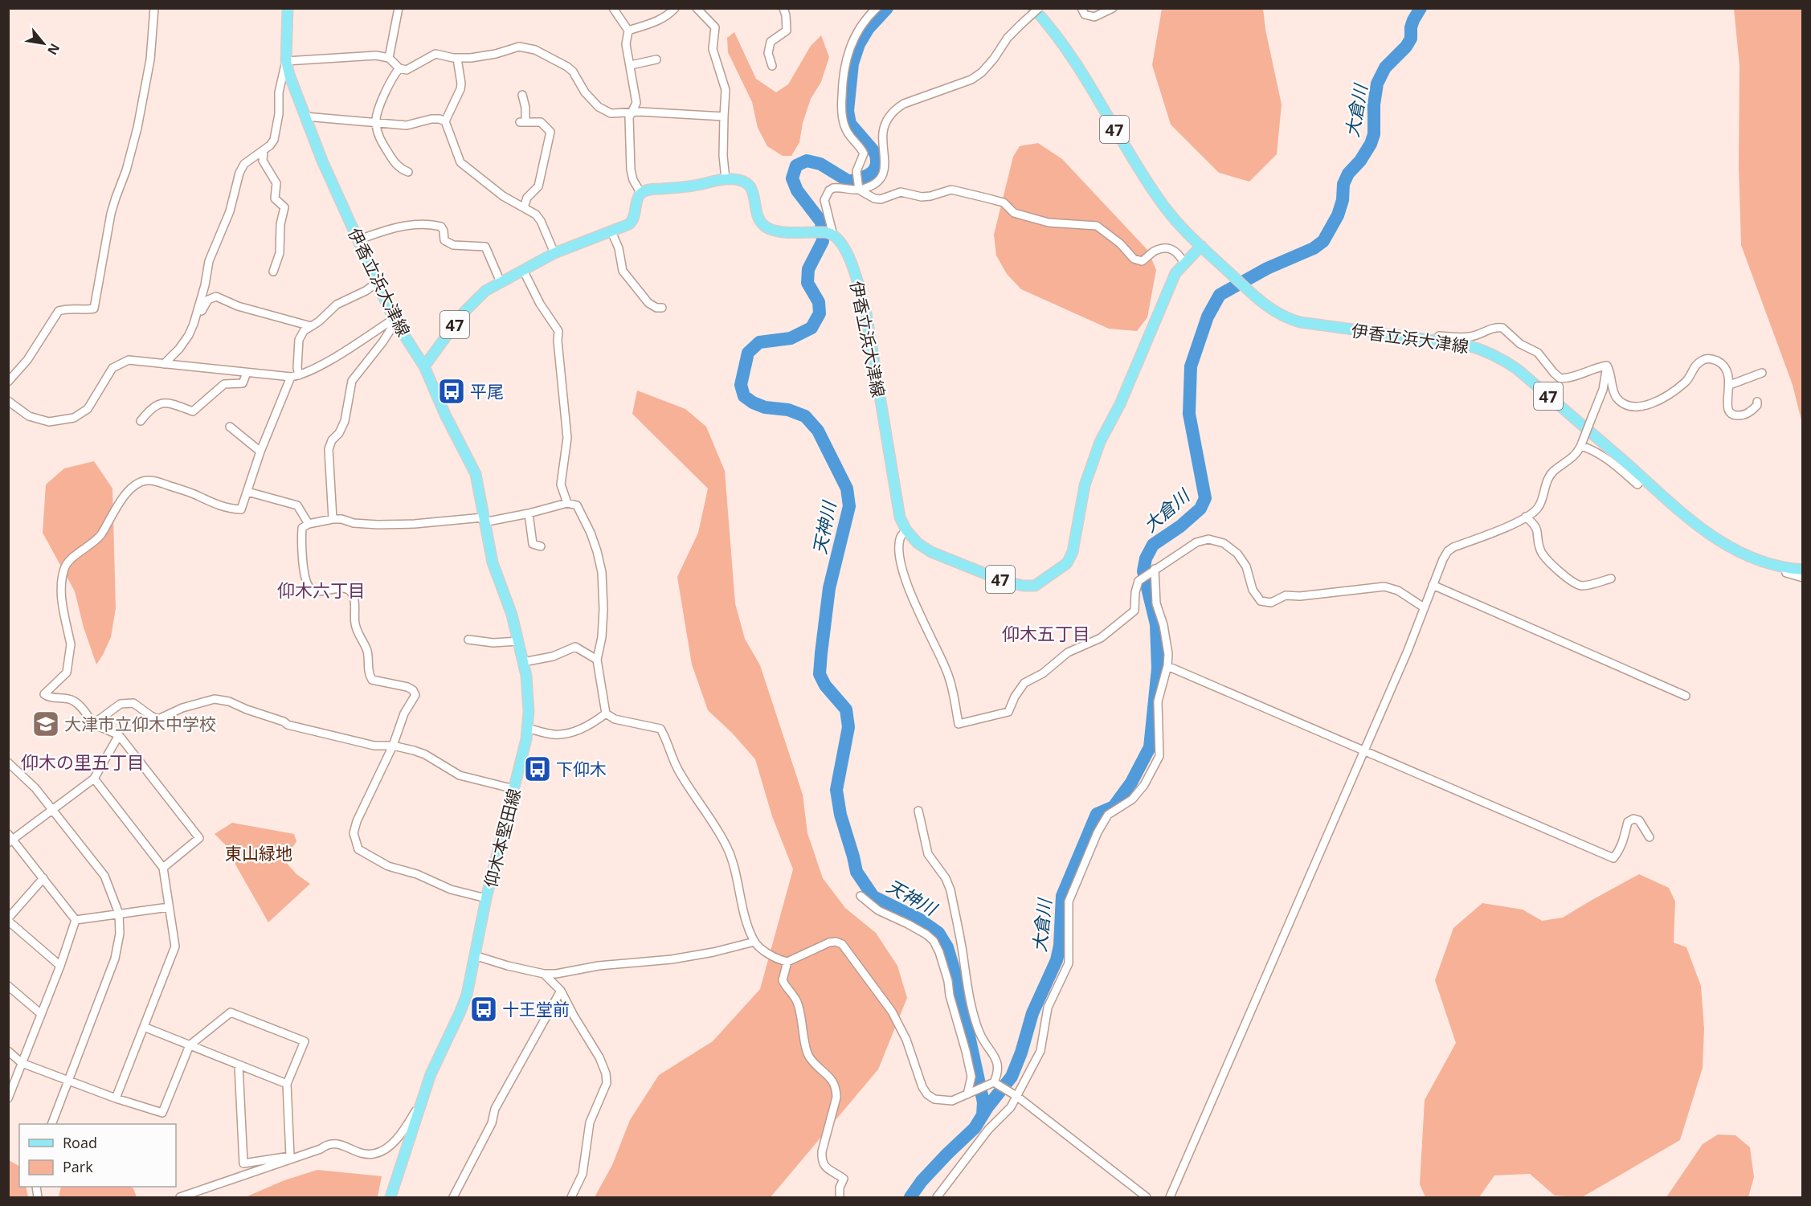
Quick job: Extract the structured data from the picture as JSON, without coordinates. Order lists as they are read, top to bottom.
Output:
{
  "streets": {
    "main road": ["47", "伊香立浜大津線", "仰木本堅田線"]
  },
  "crossings": [
    ["47", "伊香立浜大津線"],
    ["47", "仰木本堅田線"],
    ["伊香立浜大津線", "仰木本堅田線"]
  ],
  "districts": ["仰木六丁目", "仰木五丁目", "仰木の里五丁目"],
  "water": ["大倉川", "天神川"],
  "parks": ["東山緑地"],
  "places": {
    "bus stop": ["平尾", "下仰木", "十王堂前"],
    "school or university": ["大津市立仰木中学校"]
  },
  "legend": ["Road", "Park"],
  "north": "bottom right"
}
